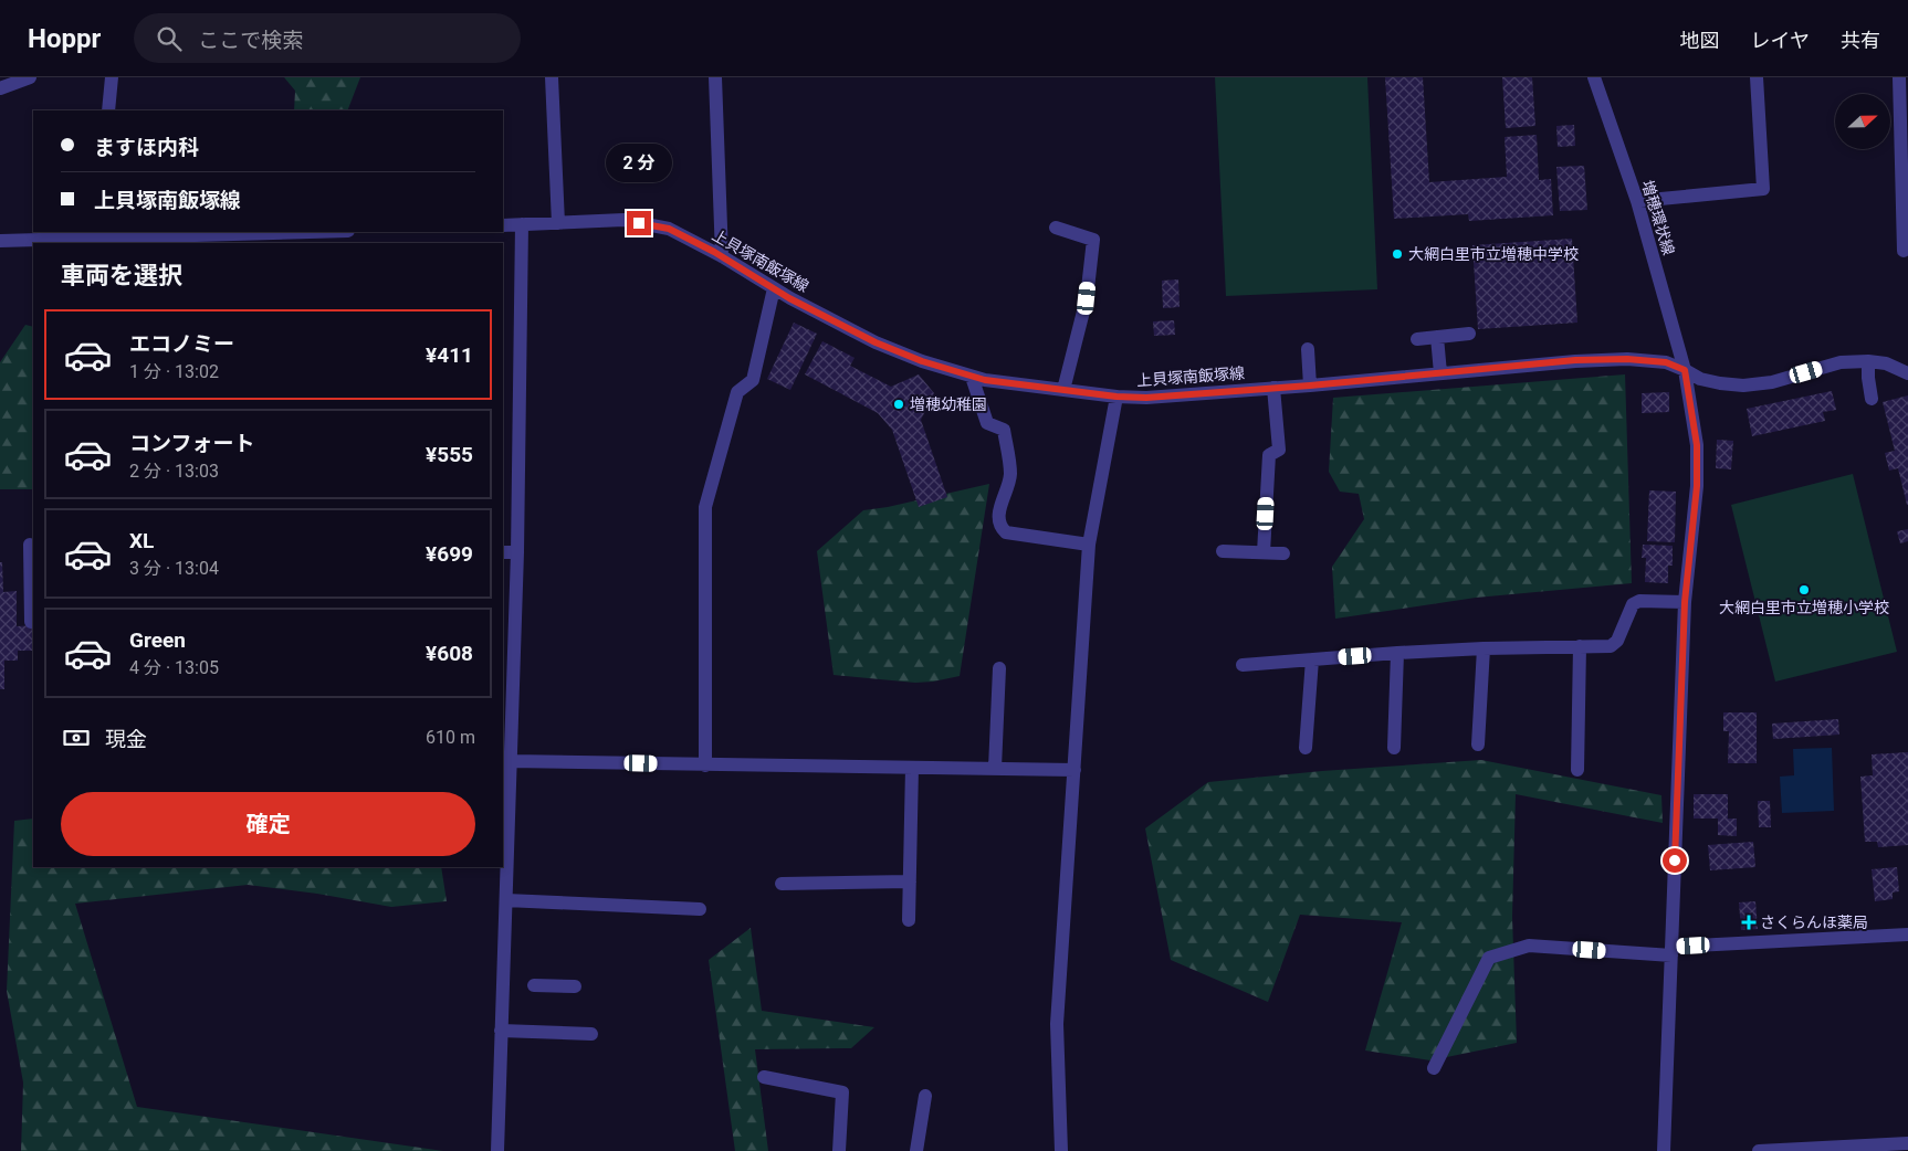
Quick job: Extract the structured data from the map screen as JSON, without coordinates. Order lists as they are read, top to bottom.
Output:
{
  "streets": {
    "street": ["増穂環状線", "上貝塚南飯塚線"]
  },
  "crossings": [
    ["増穂環状線", "上貝塚南飯塚線"]
  ],
  "places": {
    "other": ["大網白里市立増穂中学校", "増穂幼稚園", "大網白里市立増穂小学校"],
    "health": ["さくらんほ薬局"]
  },
  "north": "right",
  "page": {
    "header": "Hoppr",
    "search": "ここで検索",
    "nav": ["地図", "レイヤ", "共有"],
    "banner": ["ますほ内科", "上貝塚南飯塚線"],
    "bubble": "2 分",
    "heading": "車両を選択",
    "list": [
      {
        "name": "エコノミー",
        "note": "1 分 · 13:02",
        "value": "¥411"
      },
      {
        "name": "コンフォート",
        "note": "2 分 · 13:03",
        "value": "¥555"
      },
      {
        "name": "XL",
        "note": "3 分 · 13:04",
        "value": "¥699"
      },
      {
        "name": "Green",
        "note": "4 分 · 13:05",
        "value": "¥608"
      }
    ],
    "pay": ["現金", "610 m"],
    "buttons": "確定"
  }
}
